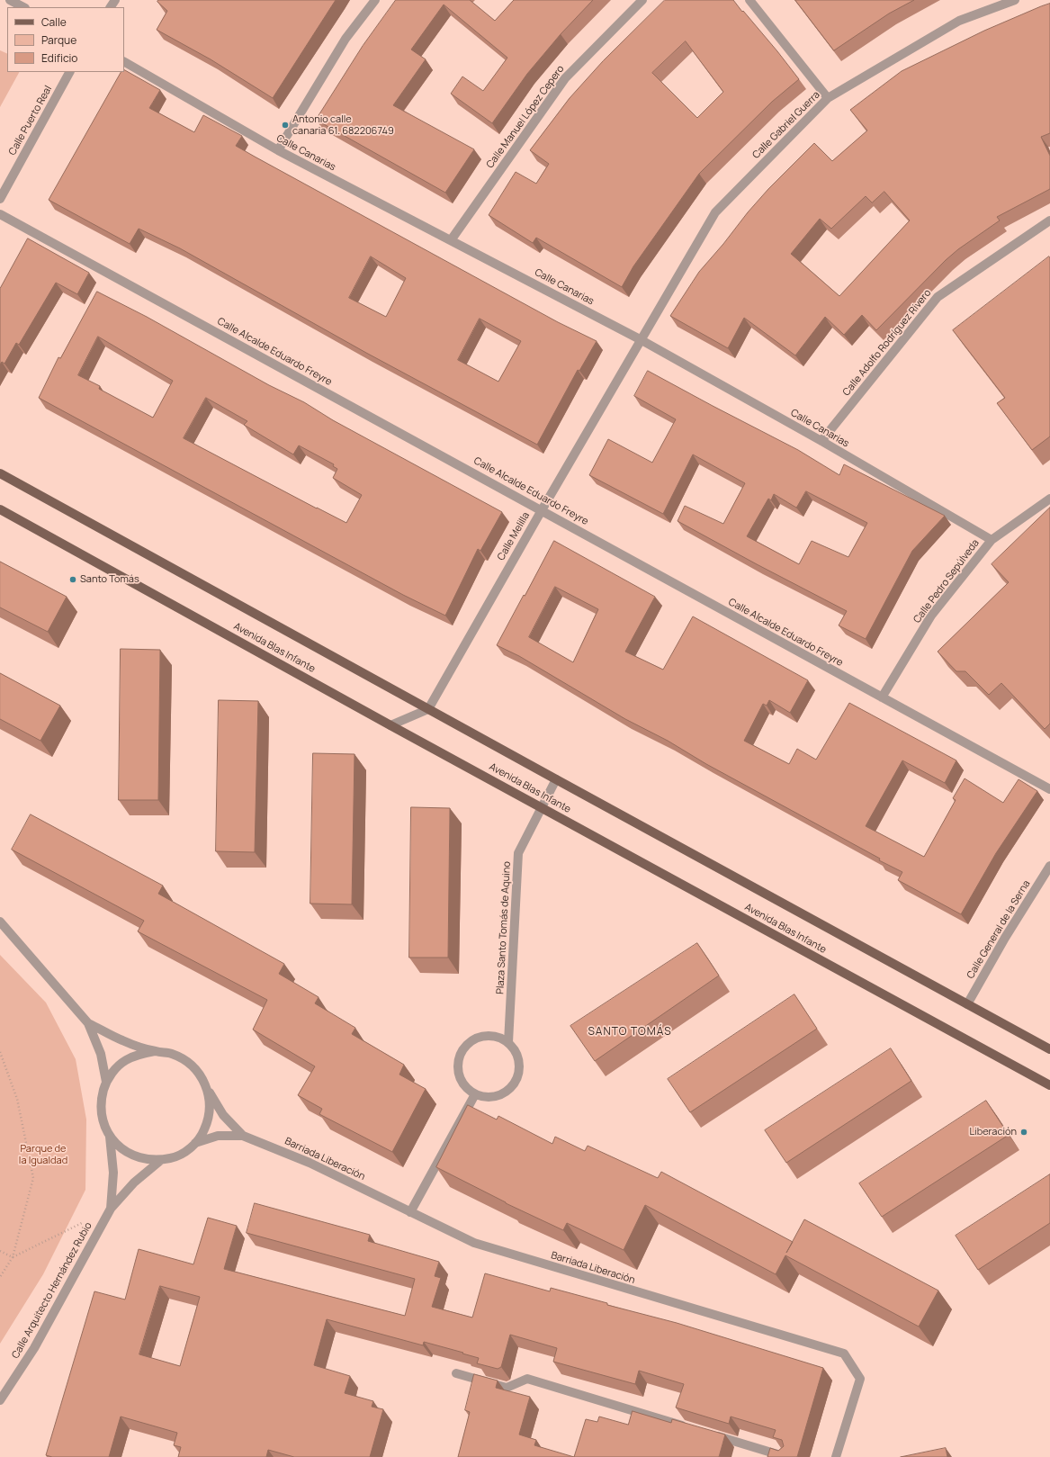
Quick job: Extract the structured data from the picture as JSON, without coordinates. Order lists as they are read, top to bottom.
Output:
{
  "streets": {
    "main road": ["Avenida Blas Infante"],
    "street": [
      "Calle Manuel López Cepero",
      "Calle Puerto Real",
      "Calle Gabriel Guerra",
      "Calle Canarias",
      "Calle Adolfo Rodríguez Rivero",
      "Calle Alcalde Eduardo Freyre",
      "Calle Melilla",
      "Calle Pedro Sepúlveda",
      "Plaza Santo Tomás de Aquino",
      "Calle General de la Serna",
      "Barriada Liberación",
      "Calle Arquitecto Hernández Rubio"
    ]
  },
  "crossings": [
    ["Calle Manuel López Cepero", "Calle Canarias"],
    ["Calle Gabriel Guerra", "Calle Canarias"],
    ["Calle Gabriel Guerra", "Calle Melilla"],
    ["Calle Canarias", "Calle Adolfo Rodríguez Rivero"],
    ["Calle Canarias", "Calle Melilla"],
    ["Calle Canarias", "Calle Pedro Sepúlveda"],
    ["Calle Alcalde Eduardo Freyre", "Calle Melilla"],
    ["Calle Alcalde Eduardo Freyre", "Calle Pedro Sepúlveda"],
    ["Calle Melilla", "Avenida Blas Infante"],
    ["Avenida Blas Infante", "Plaza Santo Tomás de Aquino"],
    ["Avenida Blas Infante", "Calle General de la Serna"],
    ["Barriada Liberación", "Calle Arquitecto Hernández Rubio"]
  ],
  "districts": ["SANTO TOMÁS"],
  "parks": ["Parque de la Igualdad"],
  "places": ["Antonio calle canaria 61. 682206749", "Santo Tomás", "Liberación"],
  "legend": ["Calle", "Parque", "Edificio"]
}
